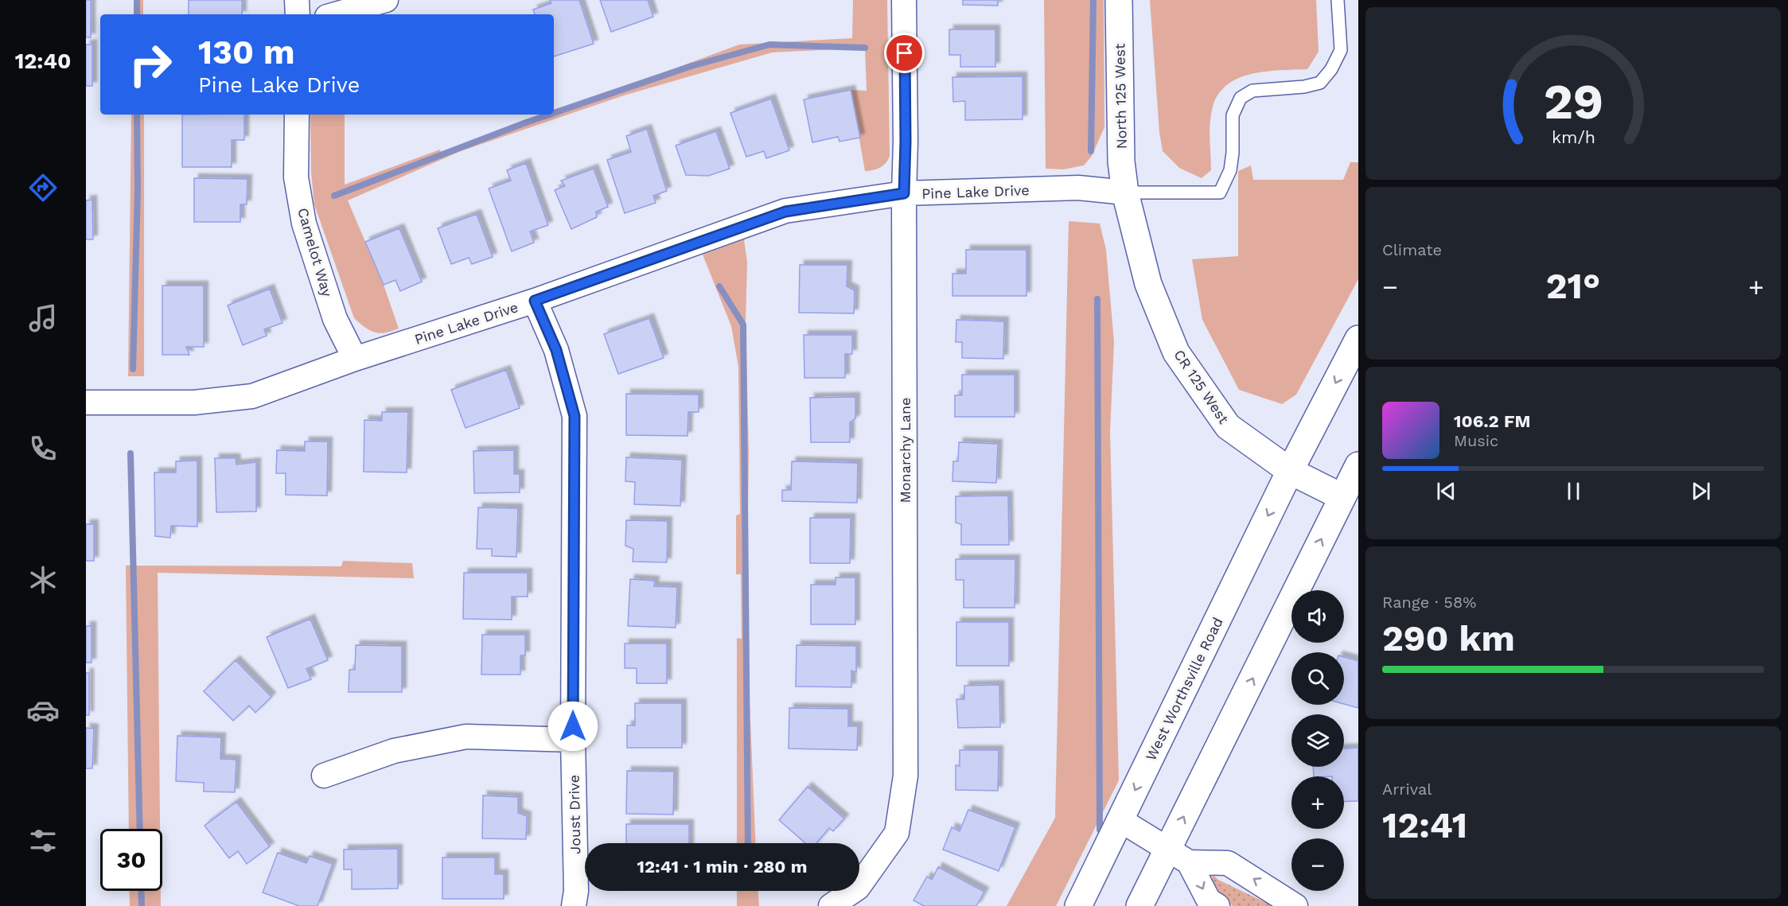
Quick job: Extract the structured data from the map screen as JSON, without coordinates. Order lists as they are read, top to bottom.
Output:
{
  "streets": {
    "main road": ["North 125 West", "CR 125 West", "West Worthsville Road"],
    "street": [
      "Pine Lake Drive",
      "Camelot Way",
      "Monarchy Lane",
      "Joust Drive"
    ]
  },
  "crossings": [
    ["North 125 West", "Pine Lake Drive"],
    ["North 125 West", "CR 125 West"],
    ["Pine Lake Drive", "Camelot Way"],
    ["Pine Lake Drive", "CR 125 West"],
    ["Pine Lake Drive", "Monarchy Lane"],
    ["Pine Lake Drive", "Joust Drive"],
    ["CR 125 West", "West Worthsville Road"]
  ],
  "page": {
    "tabs": "12:40",
    "turn": ["130 m", "Pine Lake Drive"],
    "tile": [
      "Climate",
      ["Range · 58%", "290 km"],
      ["Arrival", "12:41"]
    ],
    "heat": ["−", "21°", "+"],
    "song": ["106.2 FM", "Music"],
    "map_buttons": ["+", "−"],
    "limit": "30",
    "trip": "12:41 · 1 min · 280 m",
    "gauge": ["29", "km/h"]
  }
}
